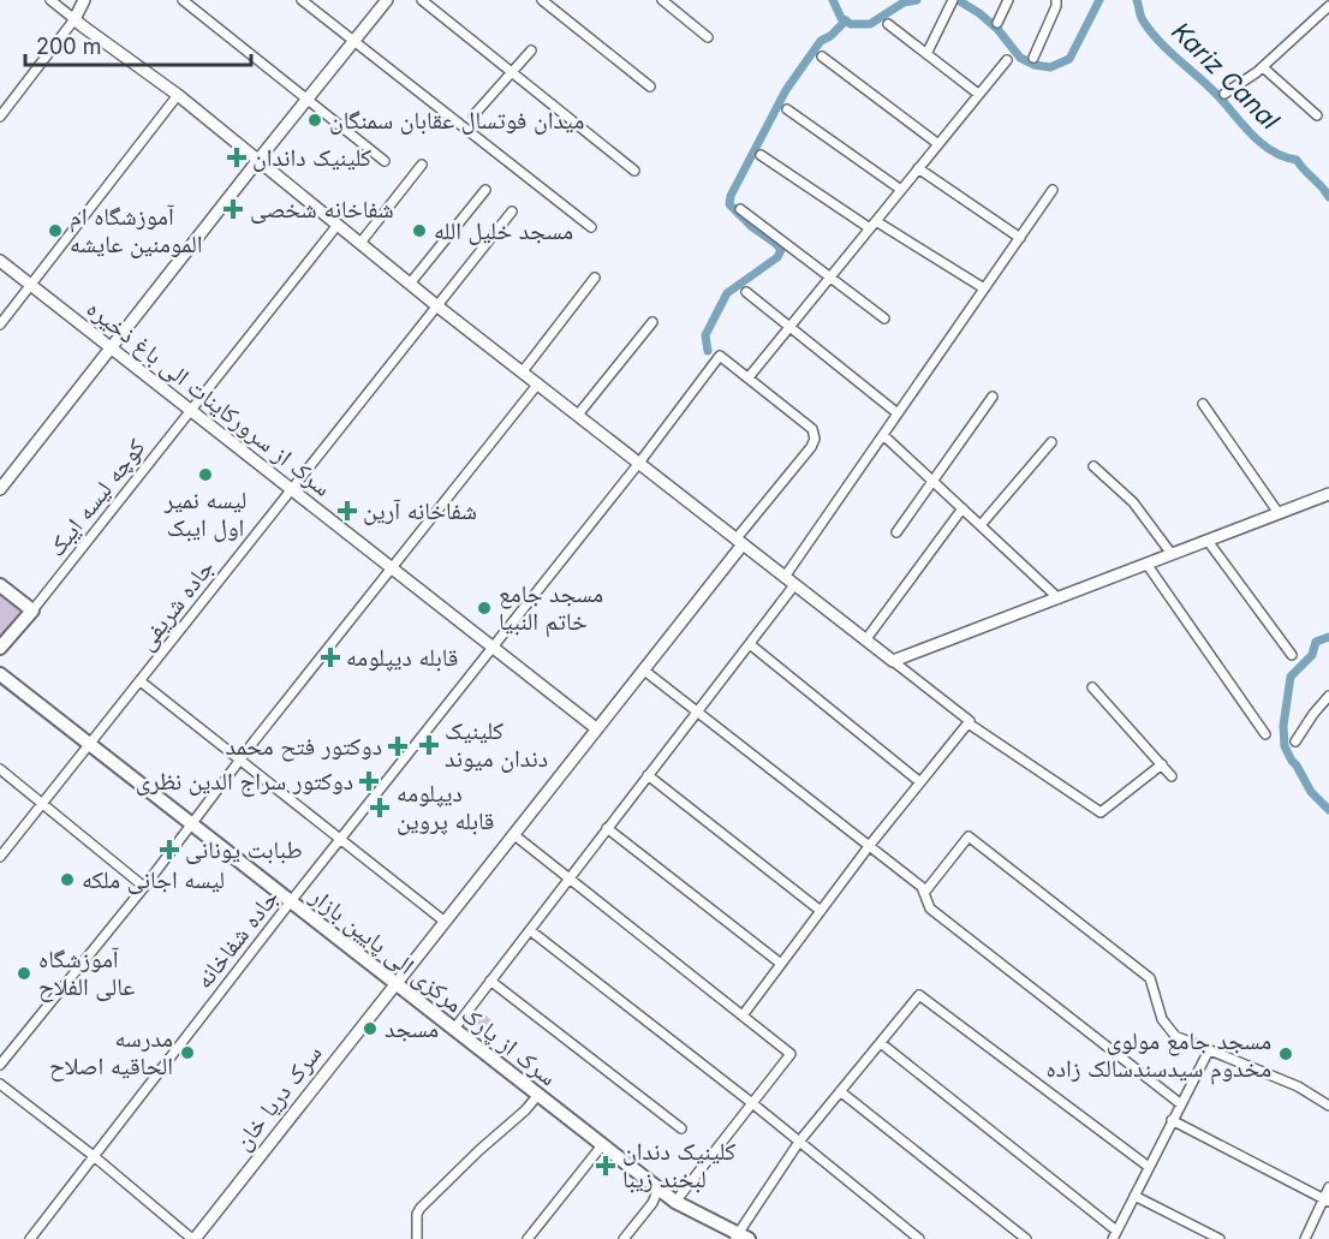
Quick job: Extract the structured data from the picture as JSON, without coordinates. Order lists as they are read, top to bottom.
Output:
{
  "streets": {
    "main road": ["سرک از پارک مرکزی الی پایین بازار"],
    "street": [
      "سرک از سرورکاینات الی باغ ذخیره",
      "کوچه لیسه ایبک",
      "جاده شریفی",
      "جاده شفاخانه",
      "سرک دریا خان"
    ]
  },
  "crossings": [
    ["سرک از سرورکاینات الی باغ ذخیره", "کوچه لیسه ایبک"],
    ["سرک از سرورکاینات الی باغ ذخیره", "جاده شریفی"],
    ["سرک از سرورکاینات الی باغ ذخیره", "جاده شفاخانه"],
    ["سرک از سرورکاینات الی باغ ذخیره", "سرک دریا خان"],
    ["جاده شریفی", "سرک از پارک مرکزی الی پایین بازار"],
    ["جاده شفاخانه", "سرک از پارک مرکزی الی پایین بازار"],
    ["سرک از پارک مرکزی الی پایین بازار", "سرک دریا خان"]
  ],
  "water": ["Kariz Canal"],
  "places": {
    "other": [
      "میدان فوتسال عقابان سمنگان",
      "آموزشگاه ام المومنین عایشه",
      "مسجد خلیل الله",
      "لیسه نمیر اول ایبک",
      "مسجد جامع خاتم النبیا",
      "لیسه اجانی ملکه",
      "آموزشگاه عالی الفلاح",
      "مسجد",
      "مدرسه الحاقیه اصلاح",
      "مسجد جامع مولوی مخدوم سیدسندسالک زاده"
    ],
    "health": [
      "کلینیک داندان",
      "شفاخانه شخصی",
      "شفاخانه آرین",
      "قابله دیپلومه",
      "کلینیک دندان میوند",
      "دوکتور فتح محمد",
      "دوکتور سراج الدین نظری",
      "دیپلومه قابله پروین",
      "طبابت یونانی",
      "کلینیک دندان لبخند زیبا"
    ]
  },
  "scale_bar": "200 m"
}
